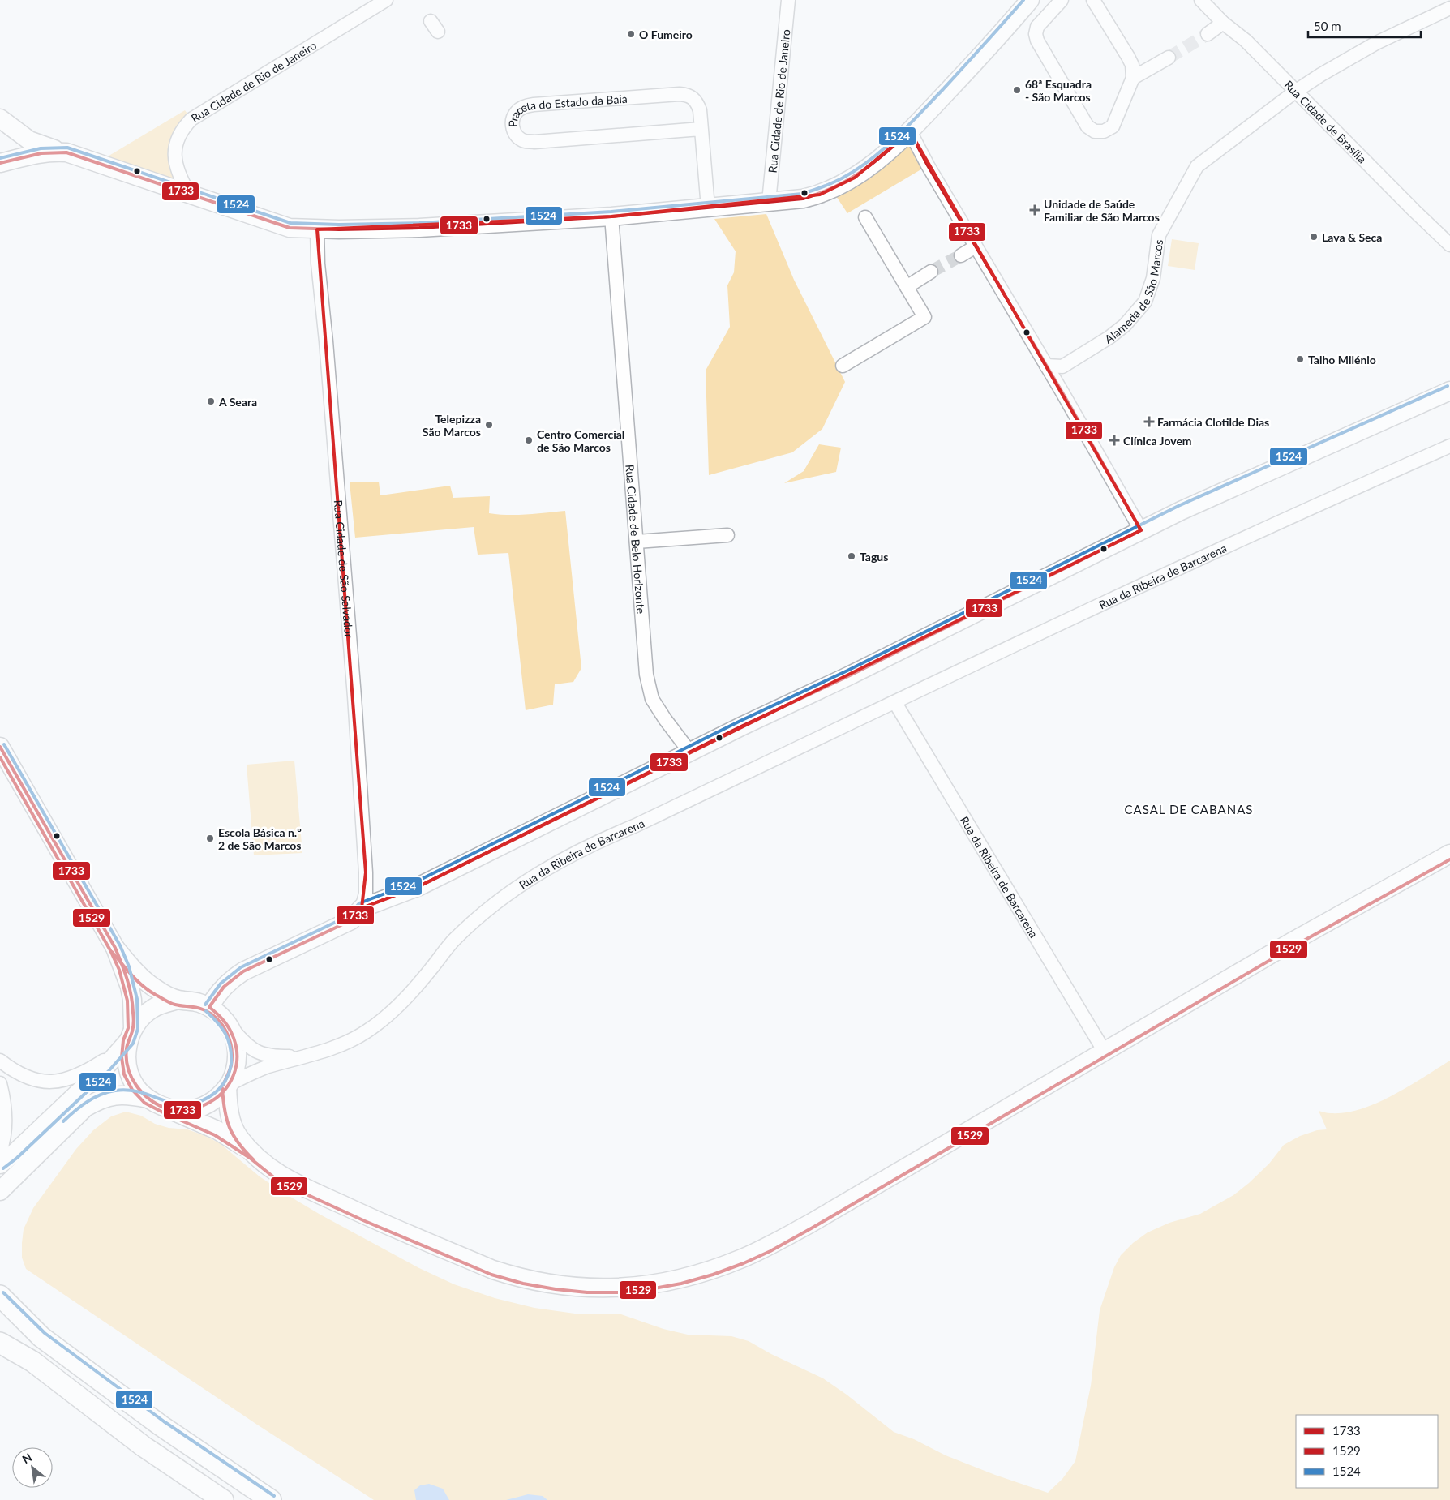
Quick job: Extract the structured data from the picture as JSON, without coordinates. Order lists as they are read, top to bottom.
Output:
{
  "streets": {
    "street": [
      "Rua Cidade de Rio de Janeiro",
      "Praceta do Estado da Baia",
      "Rua Cidade de Brasília",
      "Alameda de São Marcos",
      "Rua Cidade de Belo Horizonte",
      "Rua Cidade de São Salvador",
      "Rua da Ribeira de Barcarena"
    ]
  },
  "crossings": [
    ["Rua Cidade de Brasília", "Alameda de São Marcos"]
  ],
  "districts": ["CASAL DE CABANAS"],
  "places": {
    "other": [
      "O Fumeiro",
      "68ª Esquadra - São Marcos",
      "Lava & Seca",
      "Talho Milénio",
      "A Seara",
      "Telepizza São Marcos",
      "Centro Comercial de São Marcos",
      "Tagus",
      "Escola Básica n.º 2 de São Marcos"
    ],
    "health": ["Unidade de Saúde Familiar de São Marcos", "Farmácia Clotilde Dias", "Clínica Jovem"]
  },
  "lines": ["transit line 1524", "transit line 1733", "transit line 1529"],
  "legend": ["1733", "1529", "1524"],
  "scale_bar": "50 m",
  "north": "top left"
}
